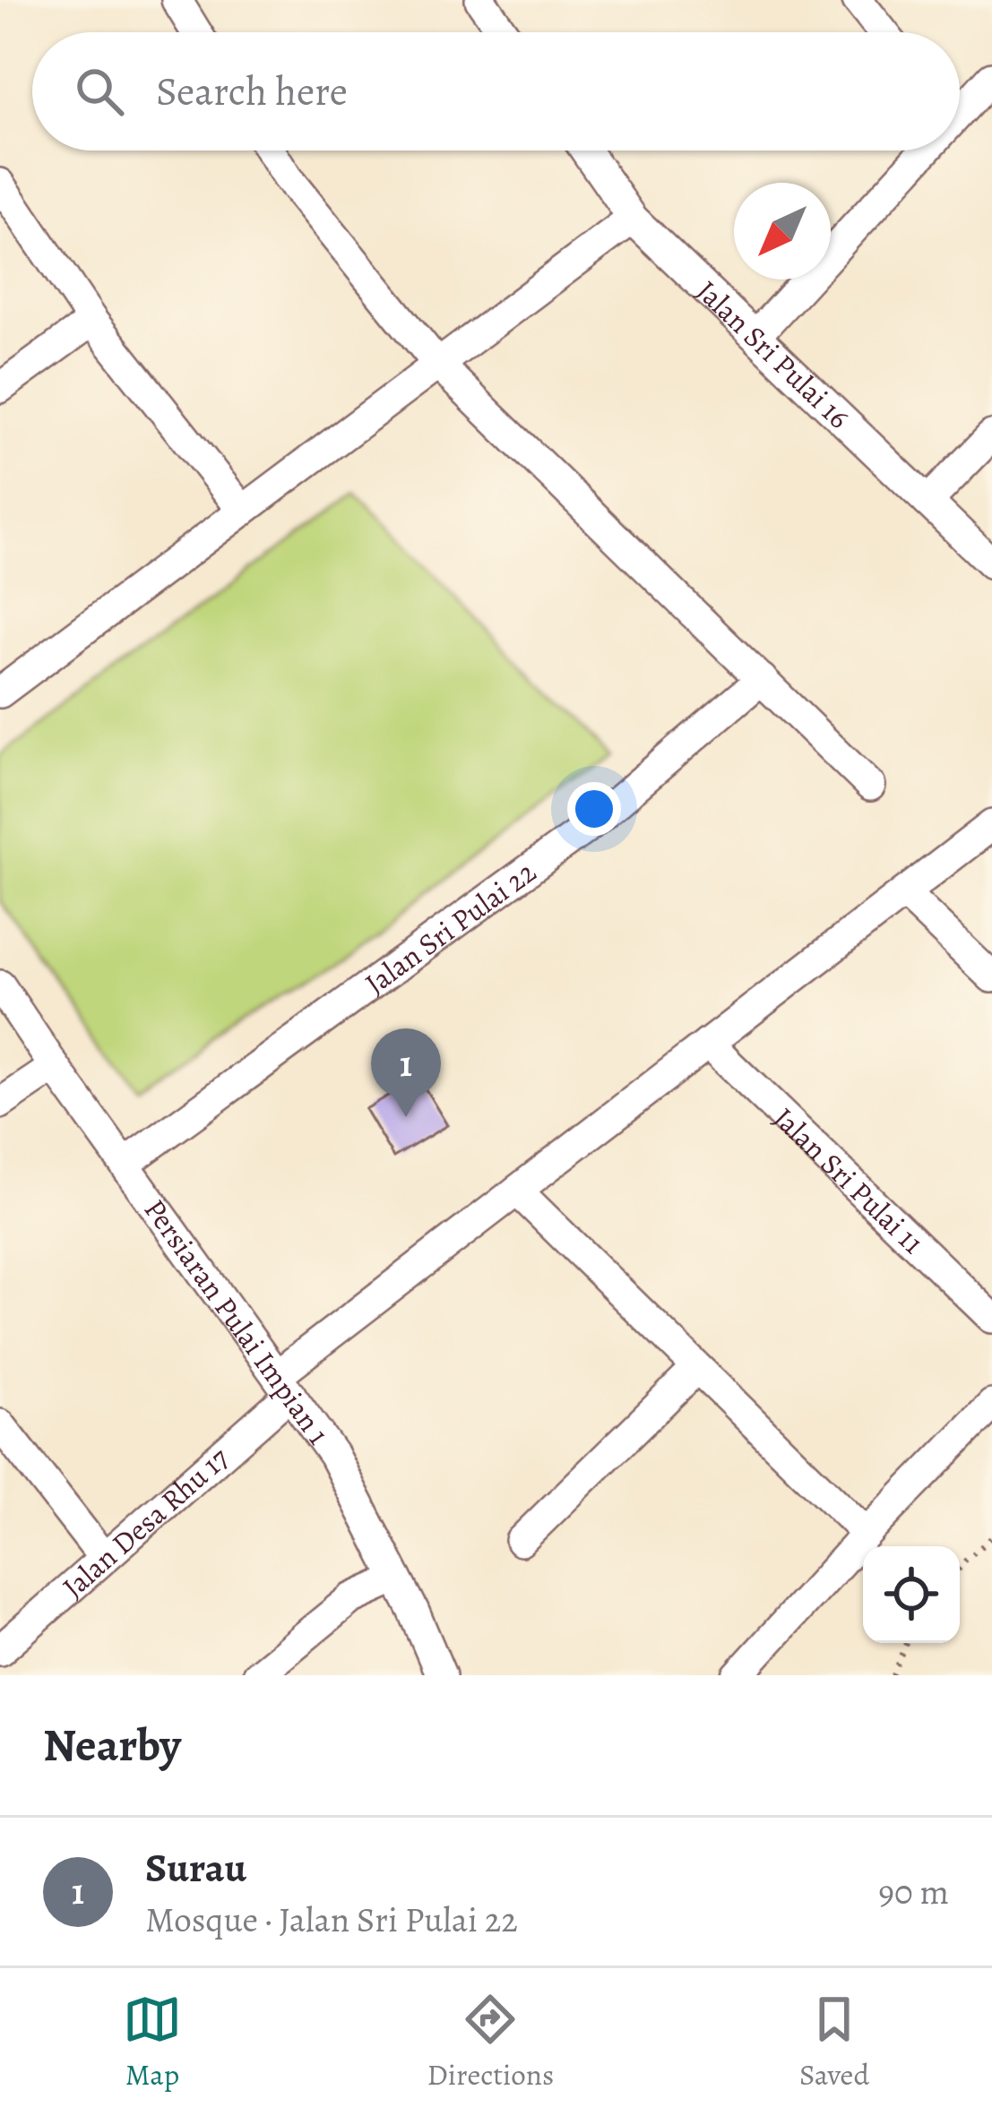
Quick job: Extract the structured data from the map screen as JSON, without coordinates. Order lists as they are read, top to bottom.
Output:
{
  "streets": {
    "street": [
      "Jalan Sri Pulai 16",
      "Jalan Sri Pulai 22",
      "Jalan Sri Pulai 11",
      "Persiaran Pulai Impian 1",
      "Jalan Desa Rhu 17"
    ]
  },
  "crossings": [
    ["Jalan Sri Pulai 22", "Persiaran Pulai Impian 1"],
    ["Jalan Sri Pulai 11", "Jalan Desa Rhu 17"],
    ["Persiaran Pulai Impian 1", "Jalan Desa Rhu 17"]
  ],
  "north": "bottom left",
  "page": {
    "search": "Search here",
    "pins": "1",
    "heading": "Nearby",
    "list": [
      {
        "mark": "1",
        "name": "Surau",
        "note": "Mosque · Jalan Sri Pulai 22",
        "value": "90 m"
      }
    ],
    "nav": ["Map", "Directions", "Saved"]
  }
}
